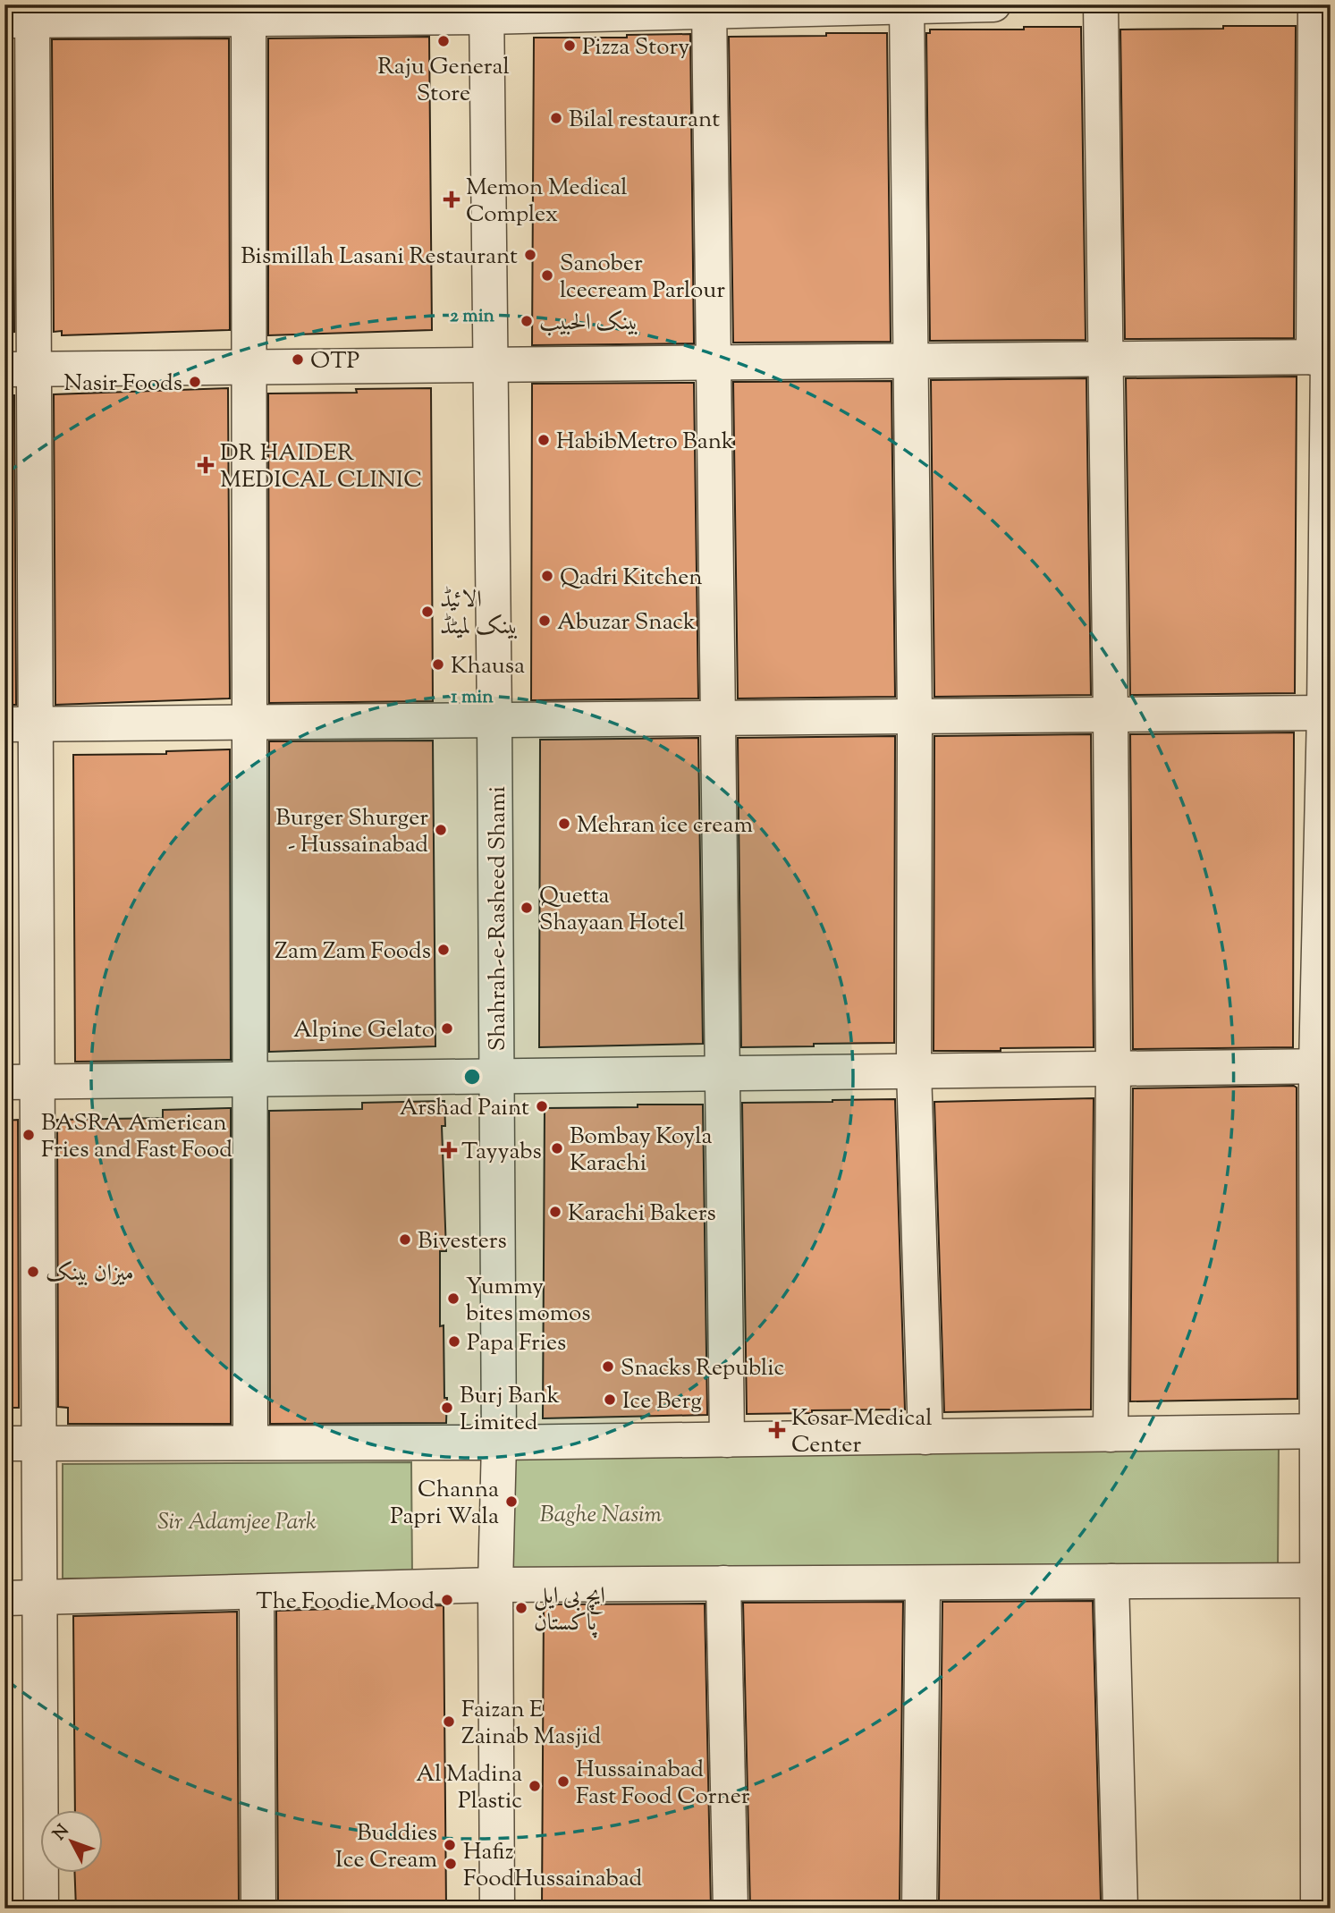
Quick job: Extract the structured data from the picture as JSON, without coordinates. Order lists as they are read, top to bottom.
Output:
{
  "streets": {
    "street": ["Shahrah-e-Rasheed Shami"]
  },
  "parks": ["Baghe Nasim", "Sir Adamjee Park"],
  "places": {
    "other": [
      "Raju General Store",
      "Pizza Story",
      "Bilal restaurant",
      "Bismillah Lasani Restaurant",
      "Sanober lcecream Parlour",
      "بينک الحبيب",
      "OTP",
      "Nasir Foods",
      "HabibMetro Bank",
      "Qadri Kitchen",
      "الائیڈ بینک لمیٹڈ",
      "Abuzar Snack",
      "Khausa",
      "Mehran ice cream",
      "Burger Shurger - Hussainabad",
      "Quetta Shayaan Hotel",
      "Zam Zam Foods",
      "Alpine Gelato",
      "Arshad Paint",
      "BASRA American Fries and Fast Food",
      "Bombay Koyla Karachi",
      "Karachi Bakers",
      "Bivesters",
      "میزان بینک",
      "Yummy bites momos",
      "Papa Fries",
      "Snacks Republic",
      "Ice Berg",
      "Burj Bank Limited",
      "Channa Papri Wala",
      "The Foodie Mood",
      "ایچ بی ایل پاکستان",
      "Faizan E Zainab Masjid",
      "Hussainabad Fast Food Corner",
      "Al Madina Plastic",
      "Buddies Ice Cream",
      "Hafiz FoodHussainabad"
    ],
    "health": [
      "Memon Medical Complex",
      "DR HAIDER MEDICAL CLINIC",
      "Tayyabs",
      "Kosar Medical Center"
    ]
  },
  "north": "top left",
  "rings": ["2 min", "1 min"]
}
